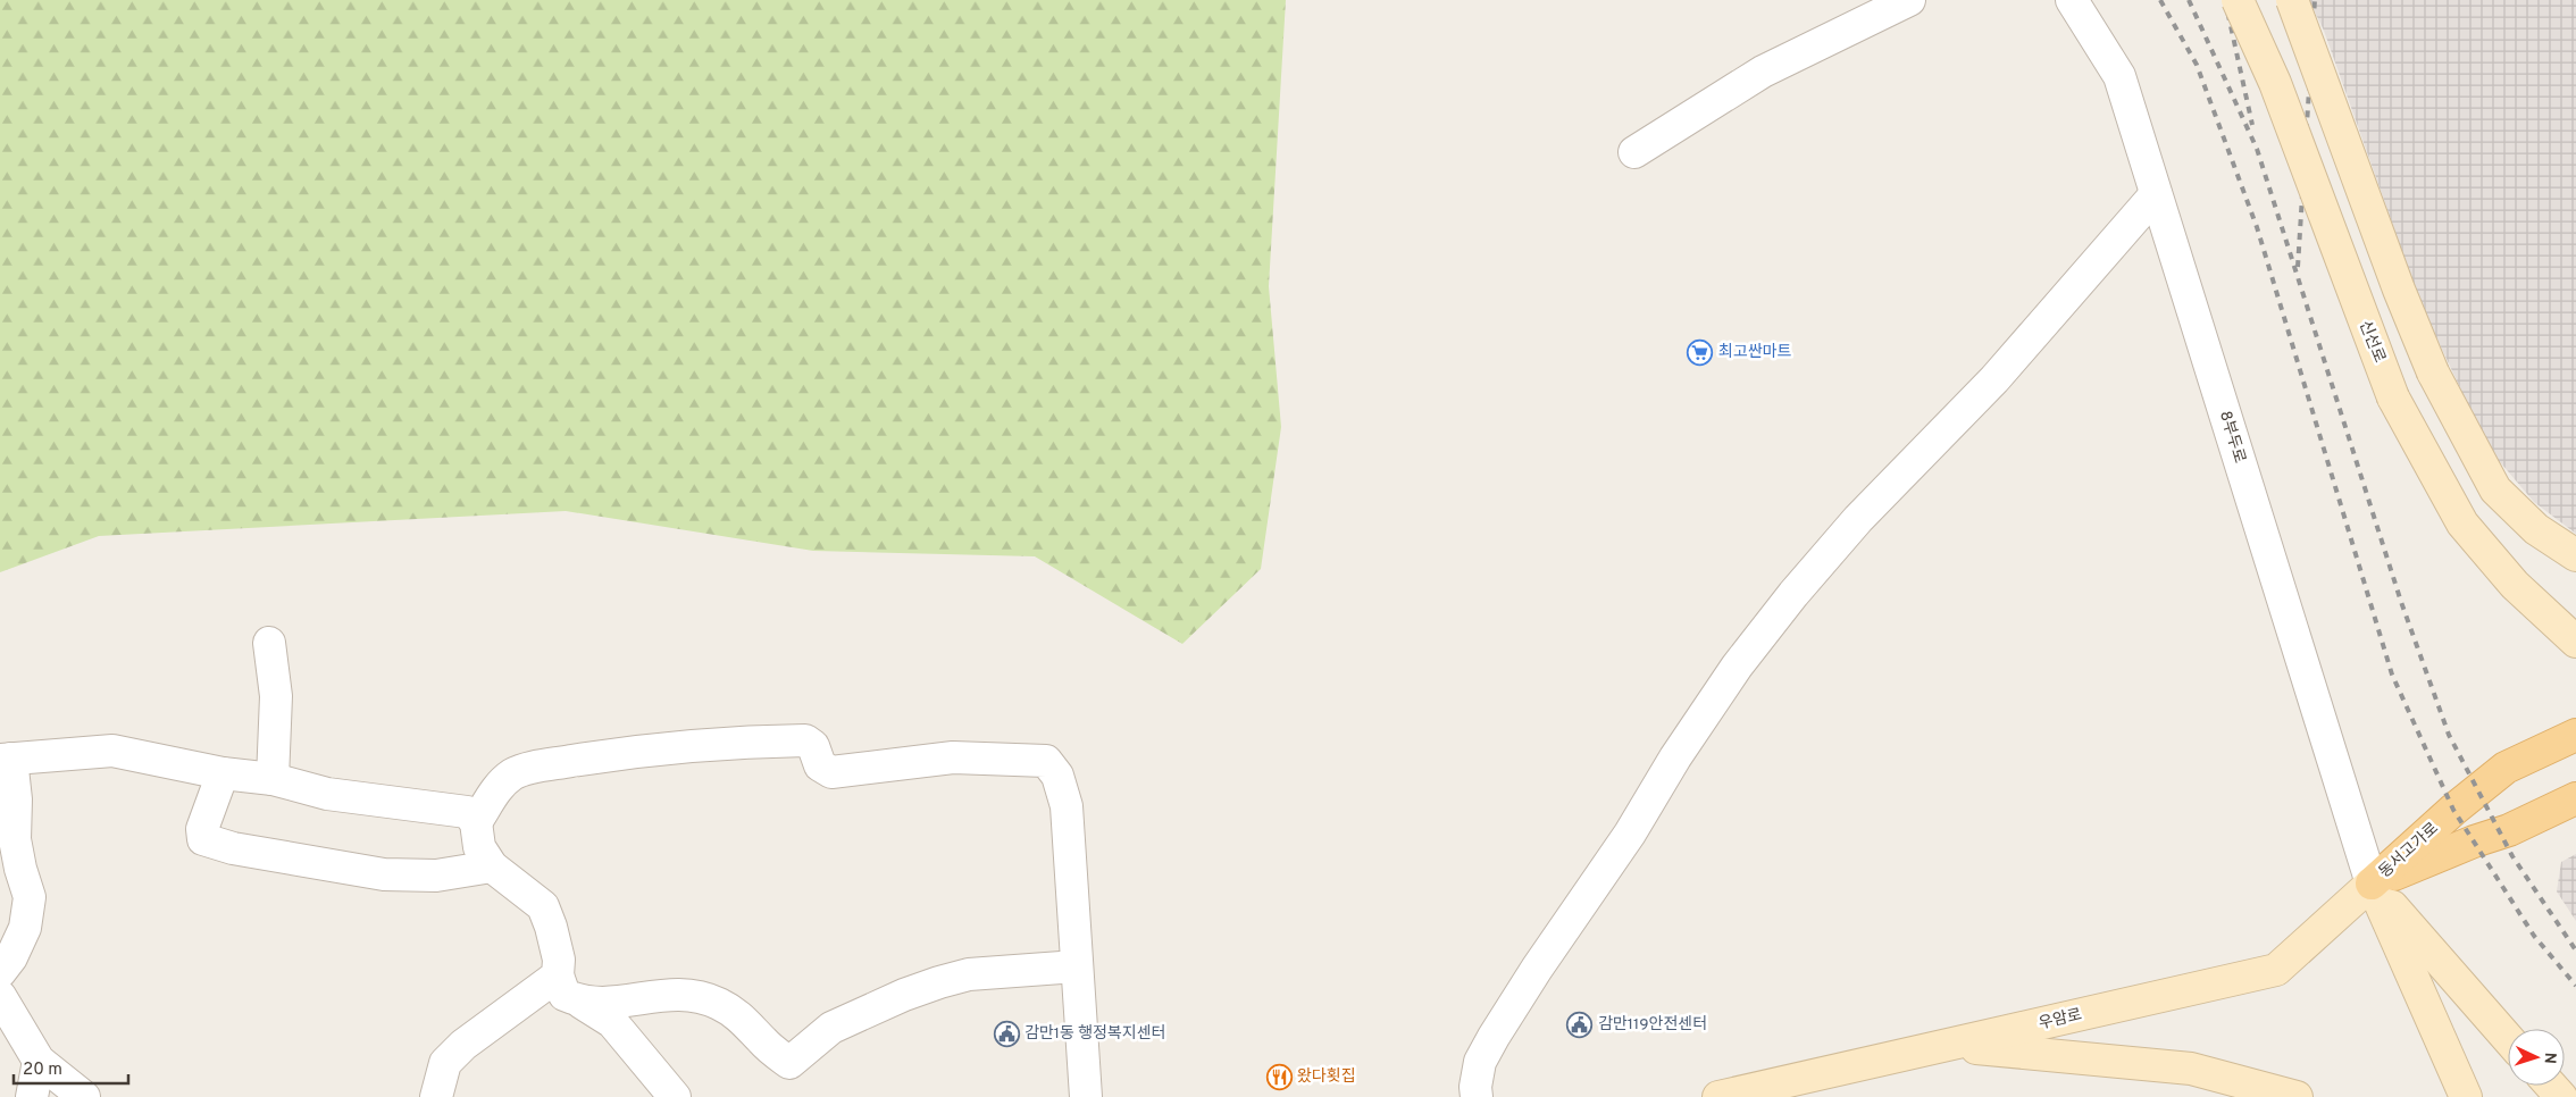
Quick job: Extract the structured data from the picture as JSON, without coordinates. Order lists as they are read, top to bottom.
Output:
{
  "streets": {
    "main road": ["신선로", "동서고가로", "우암로"],
    "street": ["8부두로"]
  },
  "crossings": [
    ["8부두로", "동서고가로"],
    ["8부두로", "우암로"],
    ["동서고가로", "우암로"]
  ],
  "places": {
    "supermarket": ["최고싼마트"],
    "public building": ["감만119안전센터", "감만1동 행정복지센터"],
    "restaurant": ["왔다횟집"]
  },
  "scale_bar": "20 m",
  "north": "right"
}
